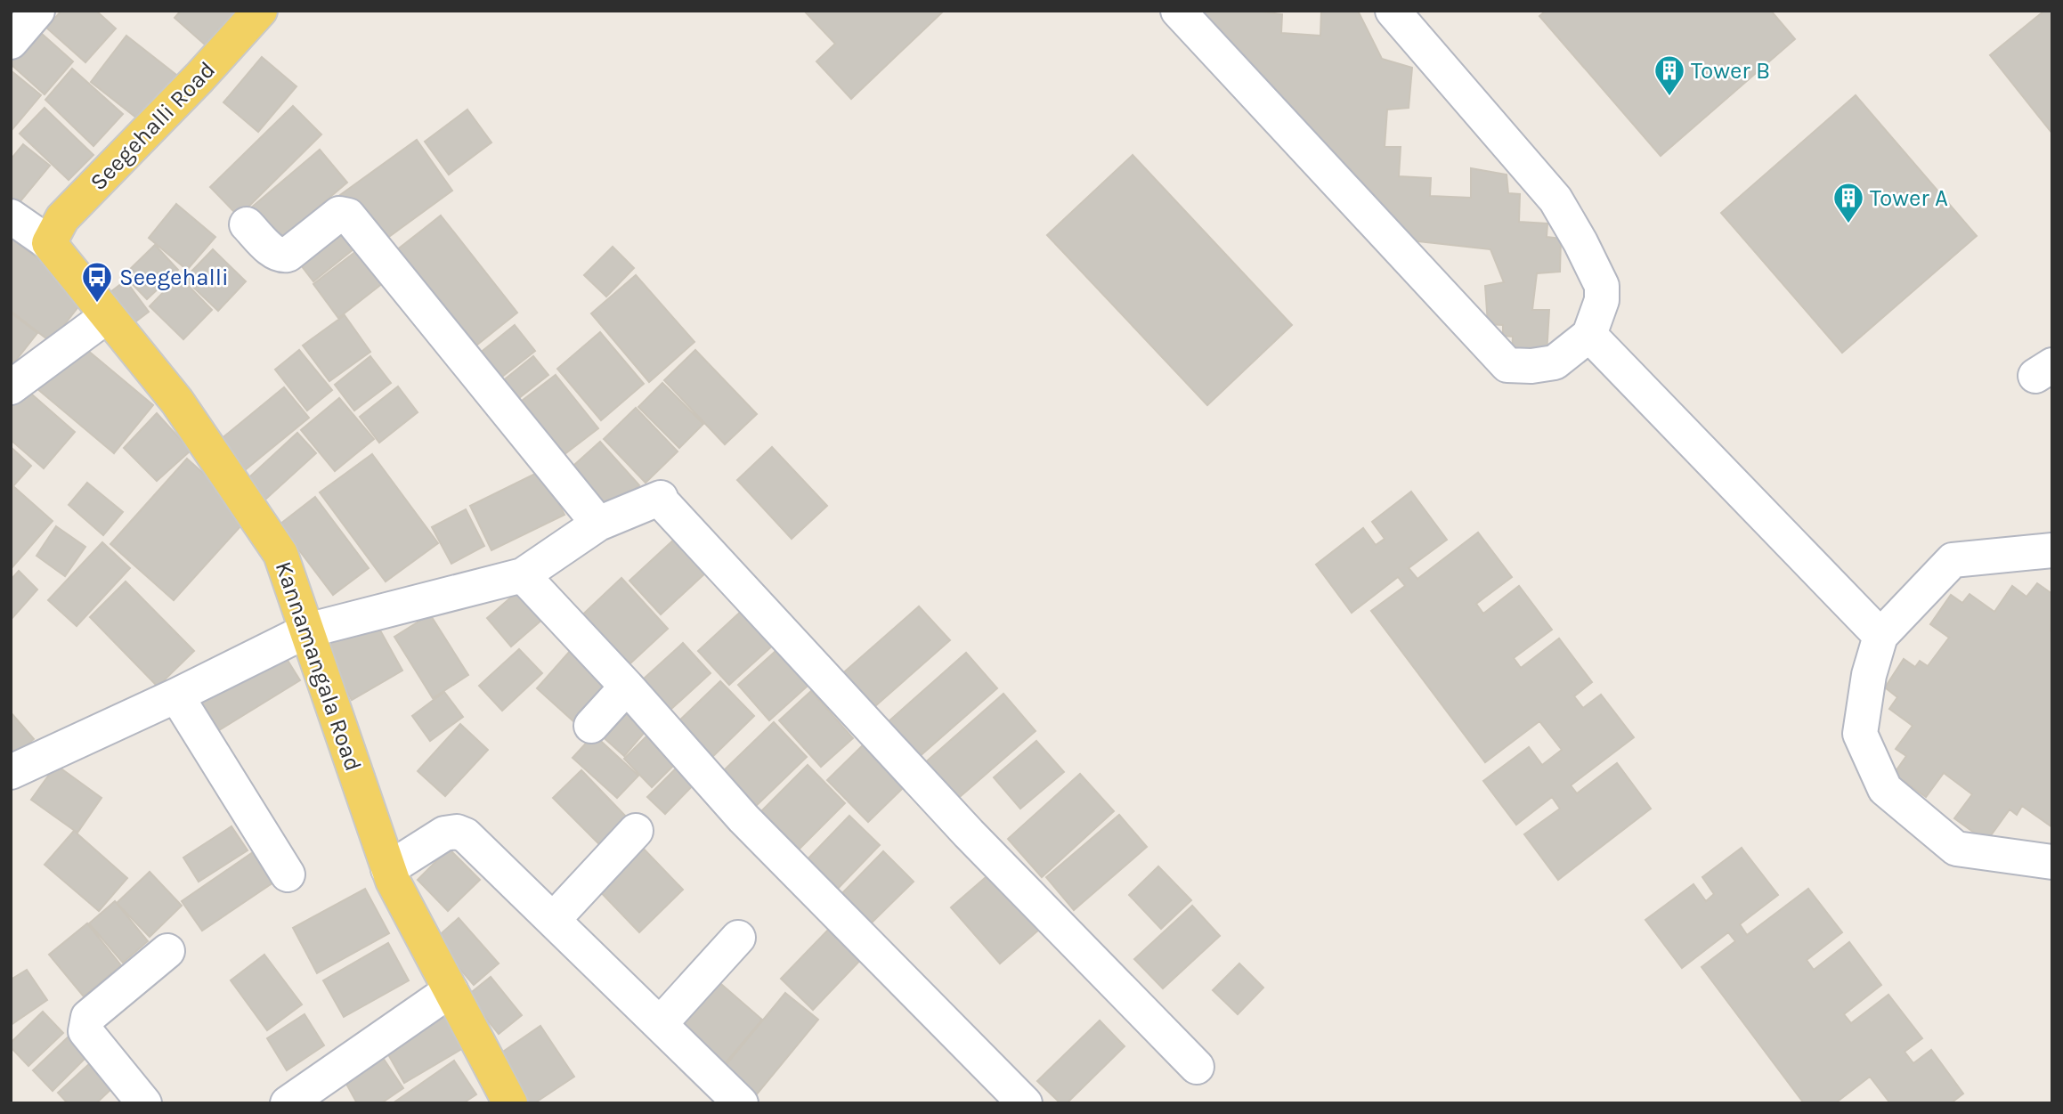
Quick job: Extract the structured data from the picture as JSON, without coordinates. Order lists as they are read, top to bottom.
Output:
{
  "streets": {
    "main road": ["Seegehalli Road", "Kannamangala Road"]
  },
  "crossings": [
    ["Seegehalli Road", "Kannamangala Road"]
  ],
  "places": {
    "building": ["Tower B", "Tower A"],
    "bus stop": ["Seegehalli"]
  }
}
